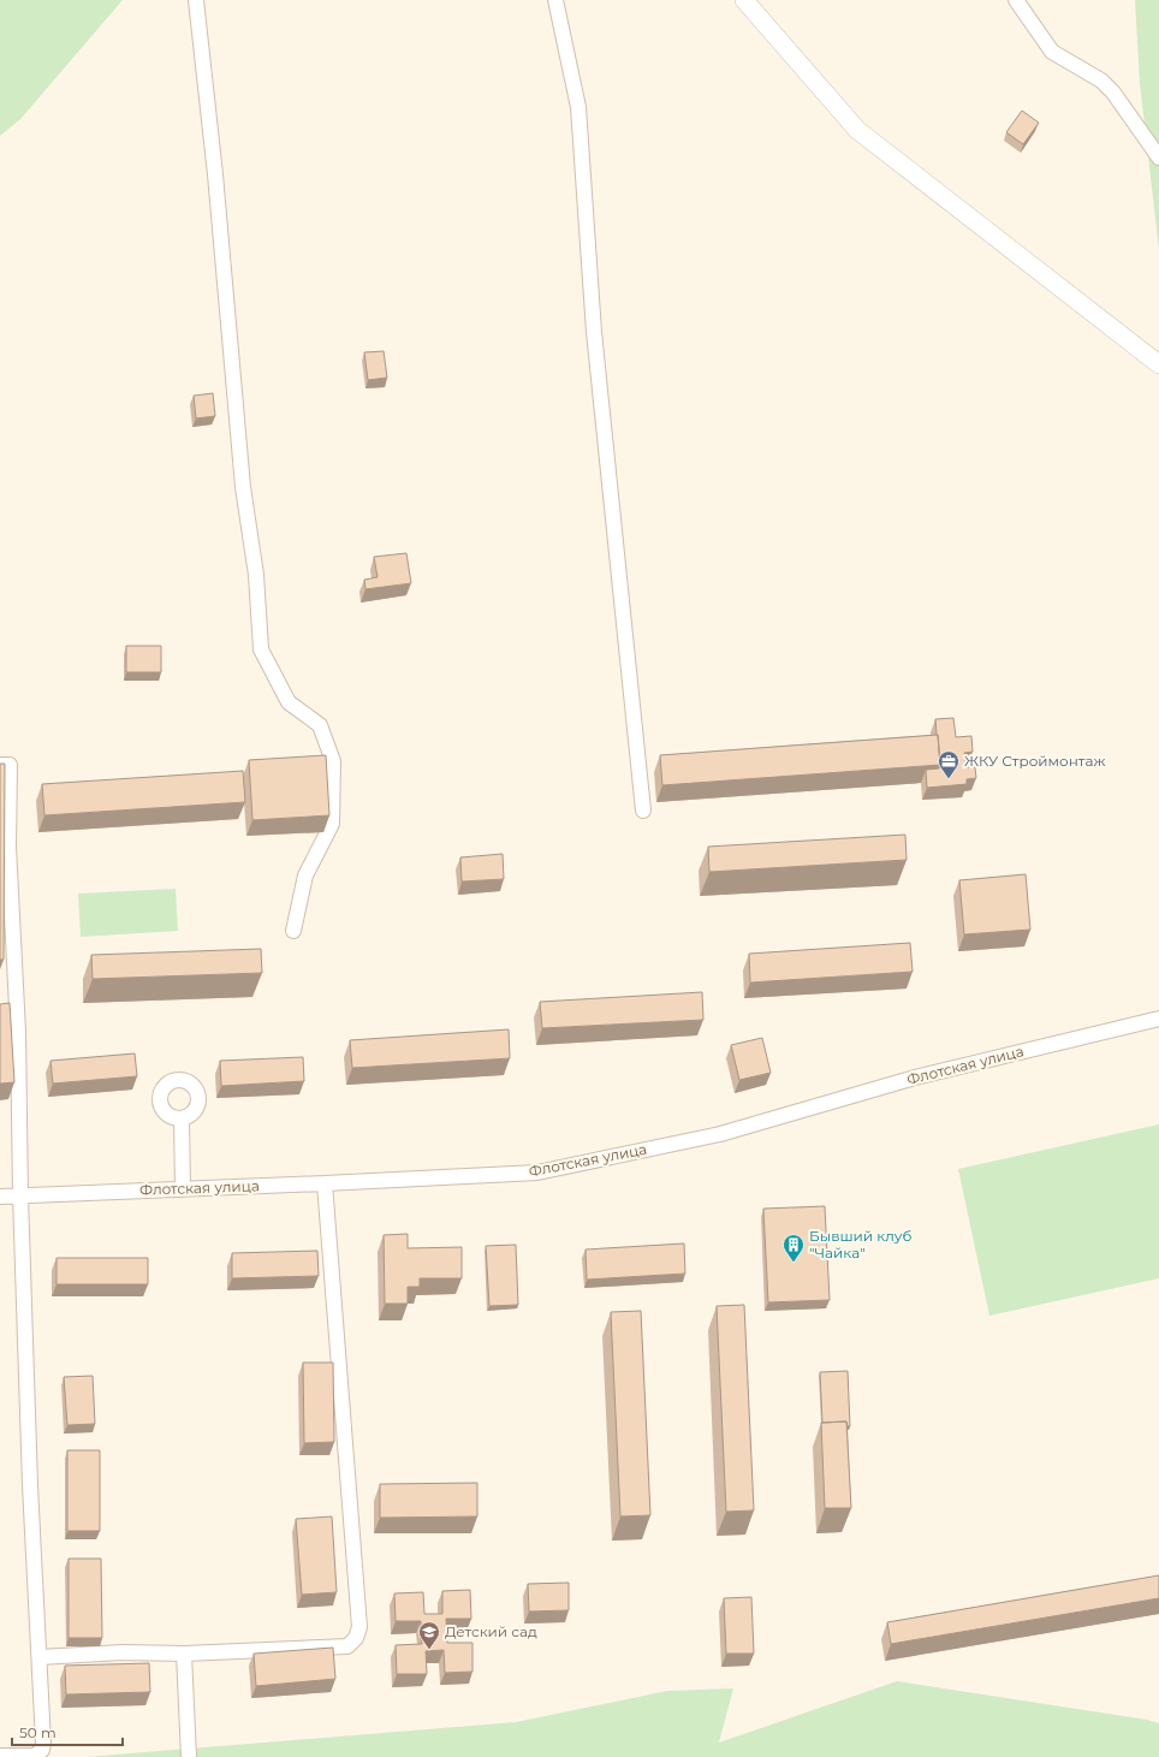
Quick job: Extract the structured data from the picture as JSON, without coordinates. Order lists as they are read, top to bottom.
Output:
{
  "streets": {
    "street": ["Флотская улица"]
  },
  "places": {
    "office": ["ЖКУ Строймонтаж"],
    "building": ["Бывший клуб \"Чайка\""],
    "school or university": ["Детский сад"]
  },
  "scale_bar": "50 m"
}
